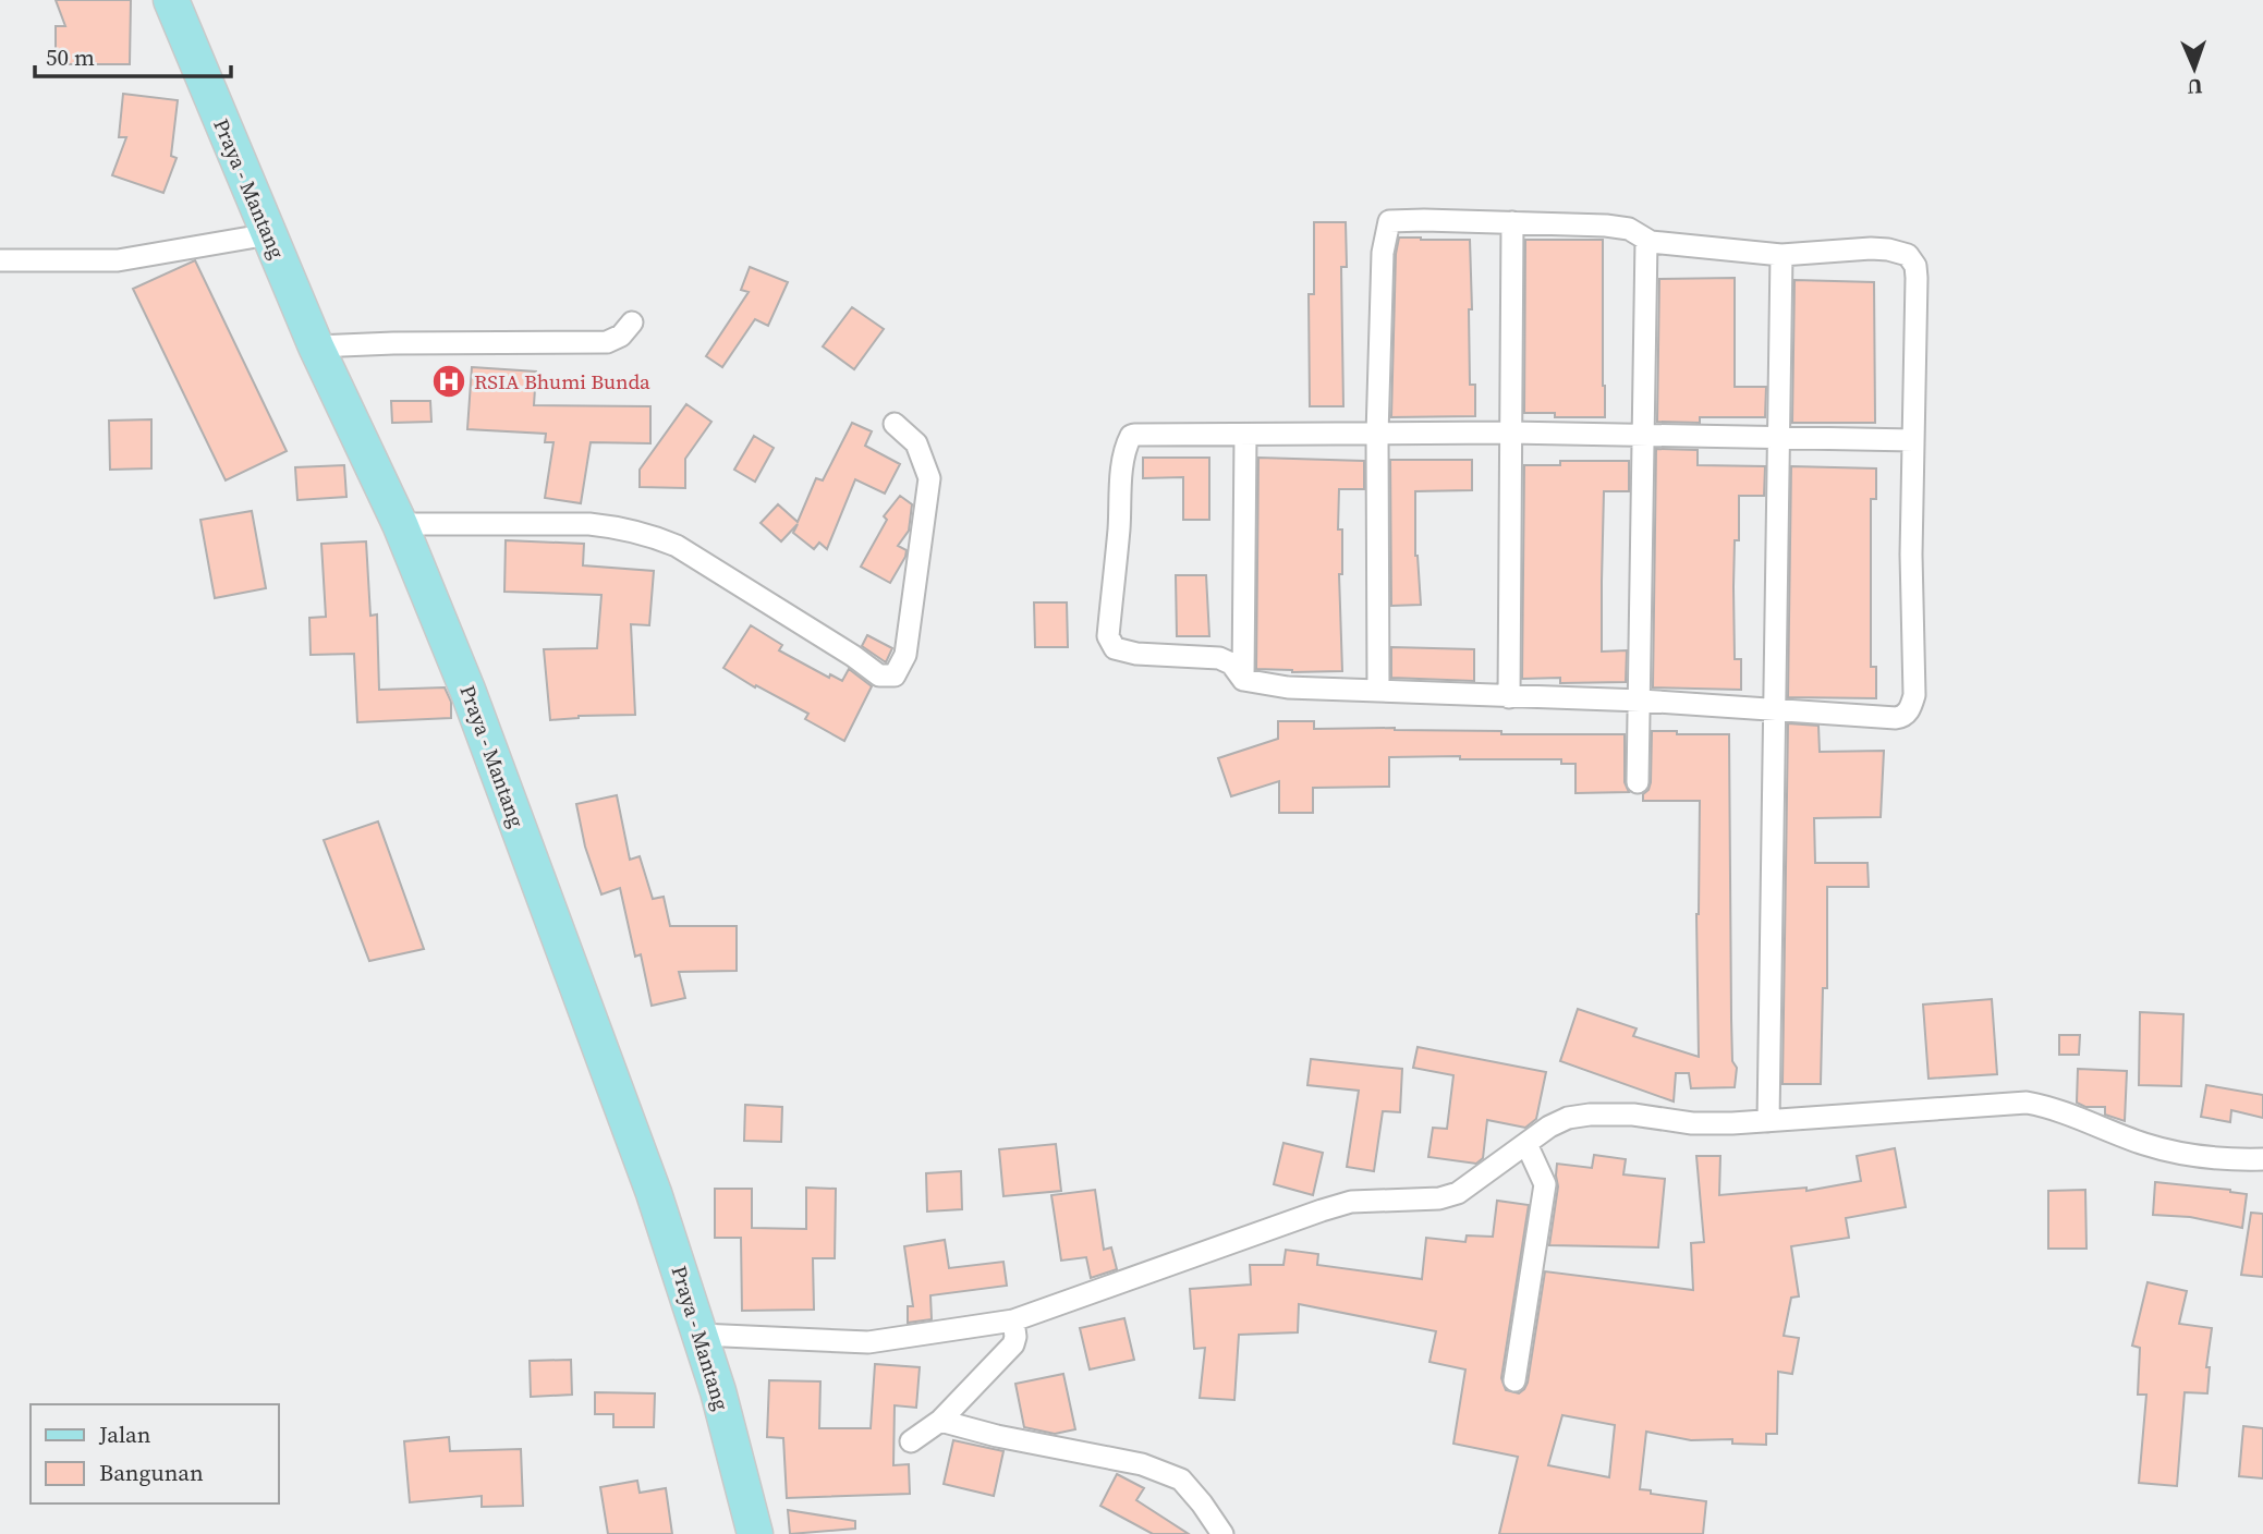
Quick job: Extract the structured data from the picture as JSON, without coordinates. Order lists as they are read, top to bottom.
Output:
{
  "streets": {
    "main road": ["Praya - Mantang"]
  },
  "places": {
    "hospital": ["RSIA Bhumi Bunda"]
  },
  "legend": ["Jalan", "Bangunan"],
  "scale_bar": "50 m",
  "north": "bottom"
}
